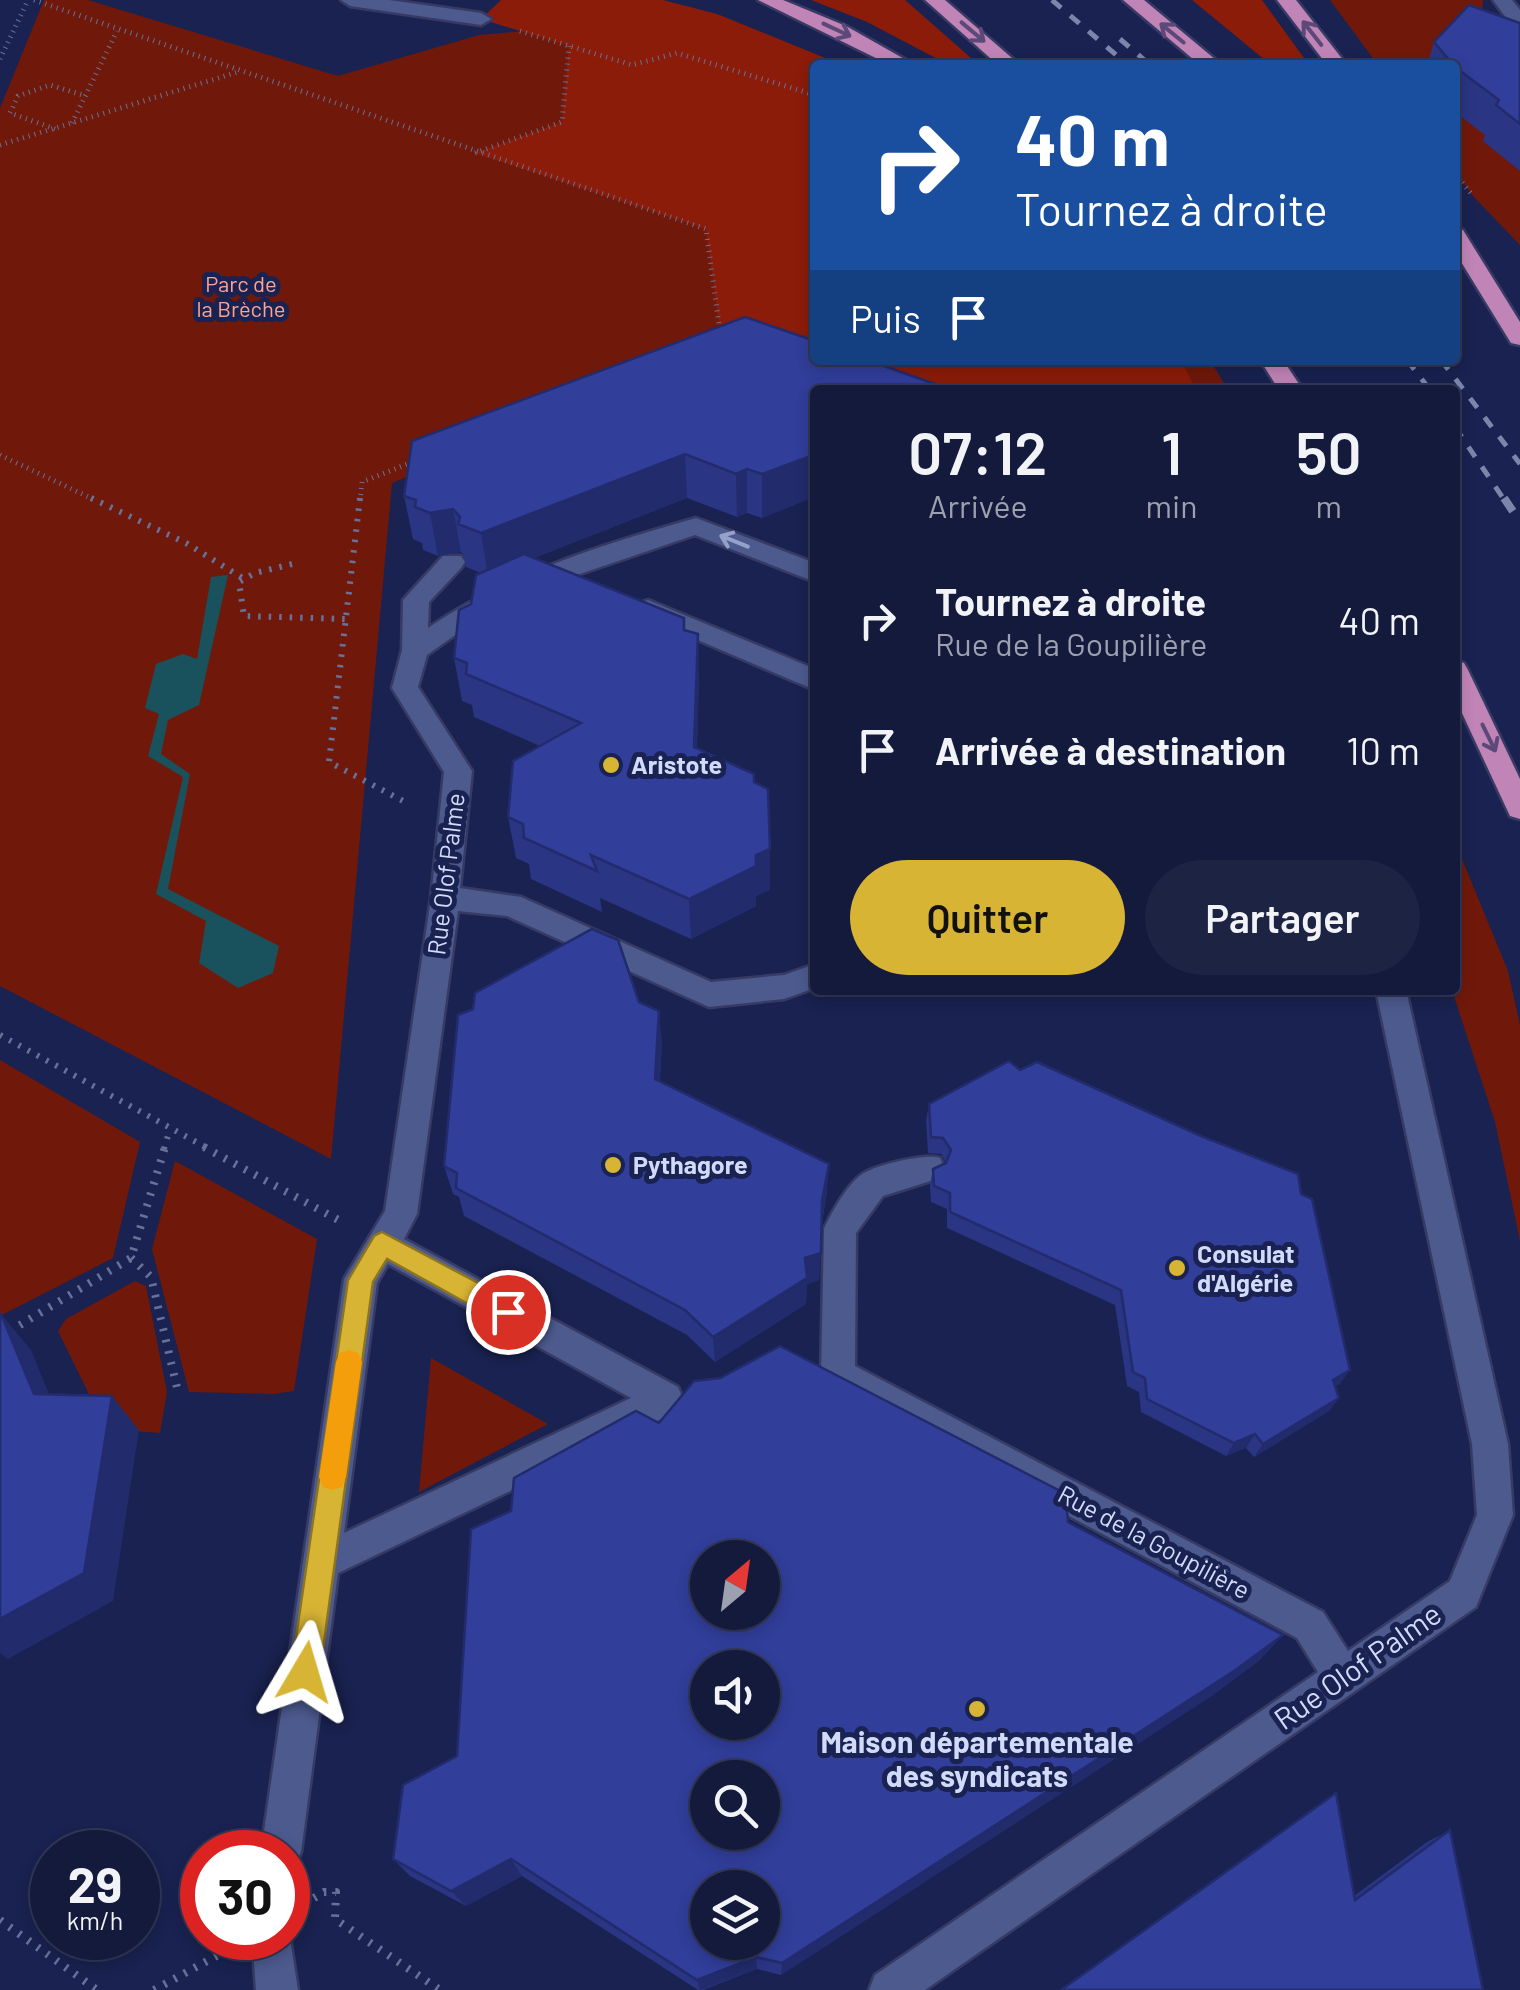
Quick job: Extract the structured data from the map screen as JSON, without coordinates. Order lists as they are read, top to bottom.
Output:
{
  "streets": {
    "street": ["Rue Olof Palme", "Rue de la Goupilière"]
  },
  "crossings": [
    ["Rue Olof Palme", "Rue de la Goupilière"]
  ],
  "parks": ["Parc de la Brèche"],
  "places": [
    "Aristote",
    "Pythagore",
    "Consulat d'Algérie",
    "Maison départementale des syndicats"
  ],
  "north": "top right",
  "page": {
    "turn": ["40 m", "Tournez à droite"],
    "then": "Puis",
    "eta": [
      "07:12",
      "Arrivée",
      "1",
      "min",
      "50",
      "m"
    ],
    "list": [
      {
        "name": "Tournez à droite",
        "note": "Rue de la Goupilière",
        "value": "40 m"
      },
      {
        "name": "Arrivée à destination",
        "value": "10 m"
      }
    ],
    "buttons": ["Quitter", "Partager"],
    "speed": "29 km/h",
    "limit": "30"
  }
}
